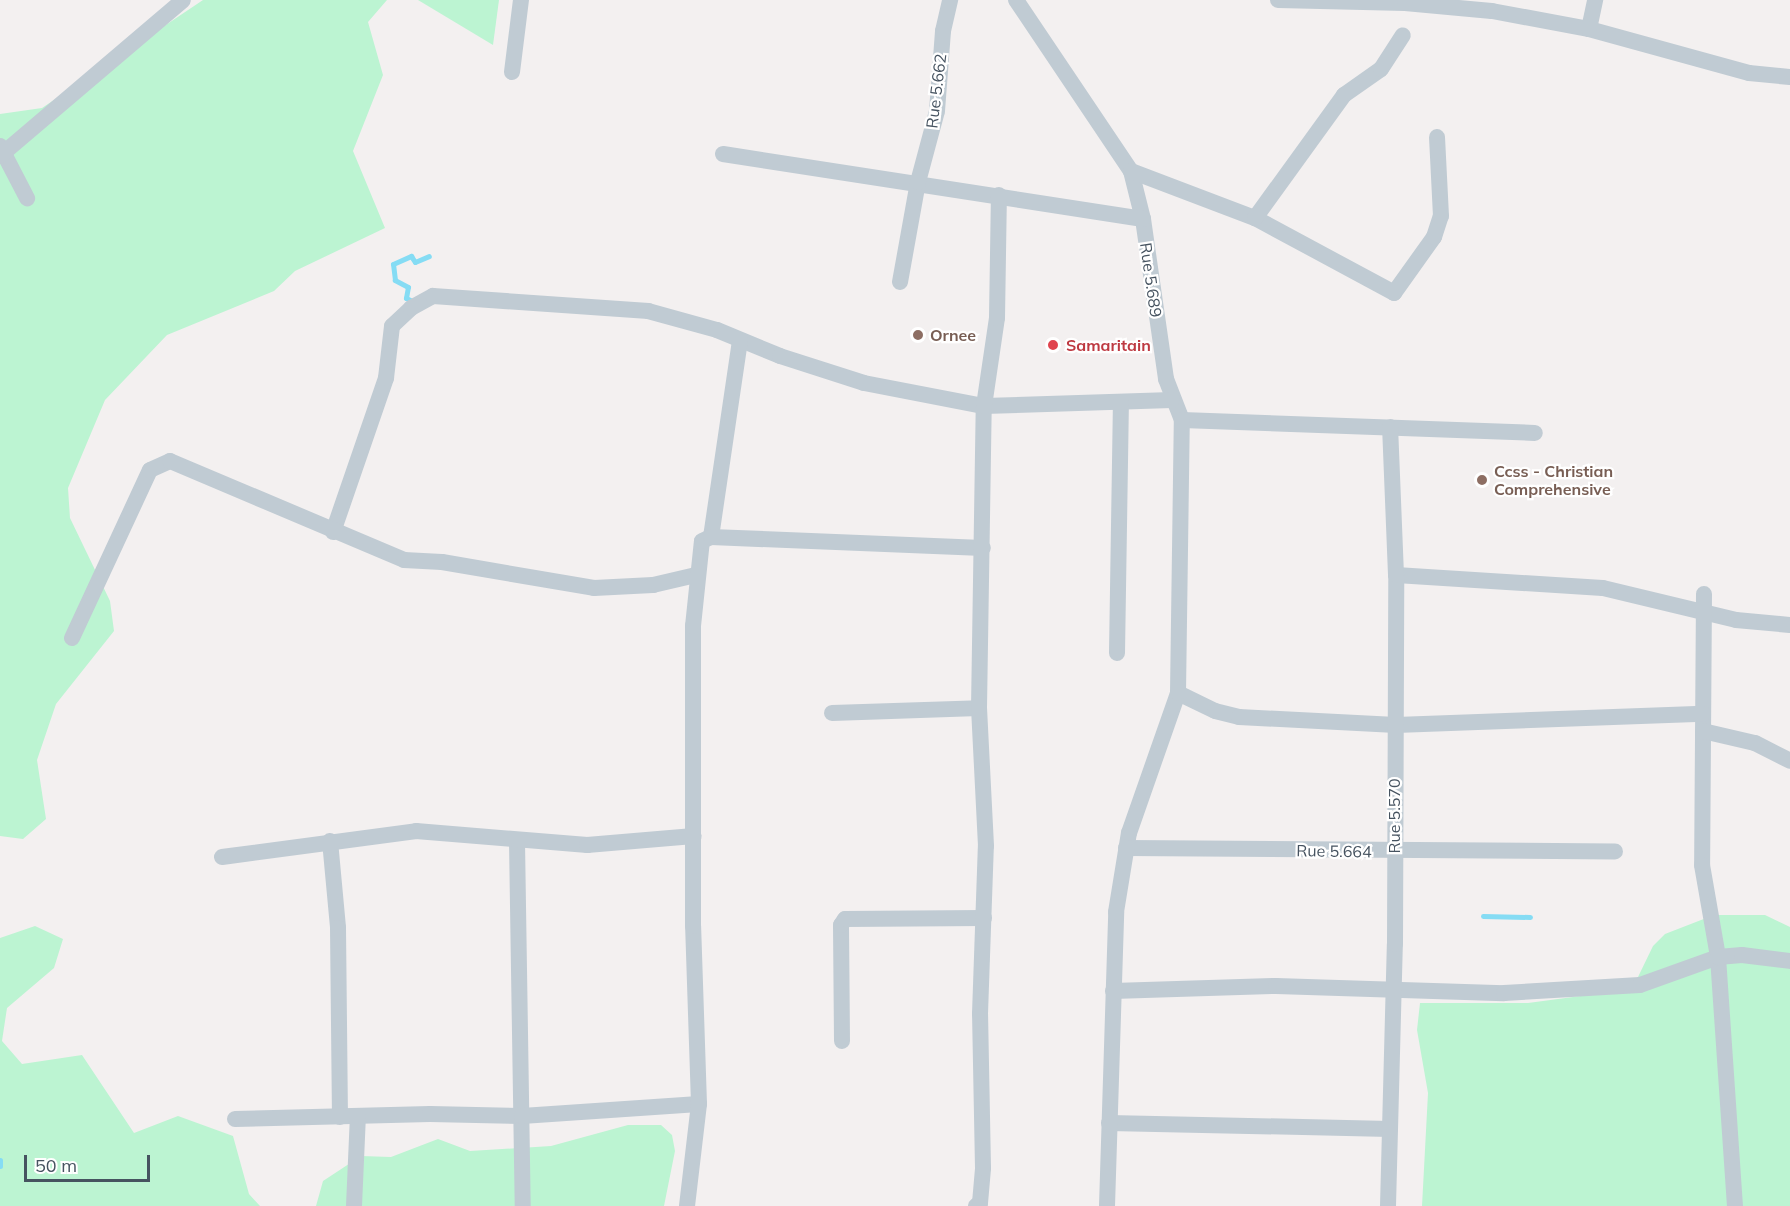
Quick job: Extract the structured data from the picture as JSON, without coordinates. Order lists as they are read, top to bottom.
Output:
{
  "streets": {
    "street": [
      "Rue 5.662",
      "Rue 5.689",
      "Rue 5.570",
      "Rue 5.664"
    ]
  },
  "crossings": [
    ["Rue 5.570", "Rue 5.664"]
  ],
  "places": ["Ornee", "Samaritain", "Ccss - Christian Comprehensive"],
  "scale_bar": "50 m"
}
